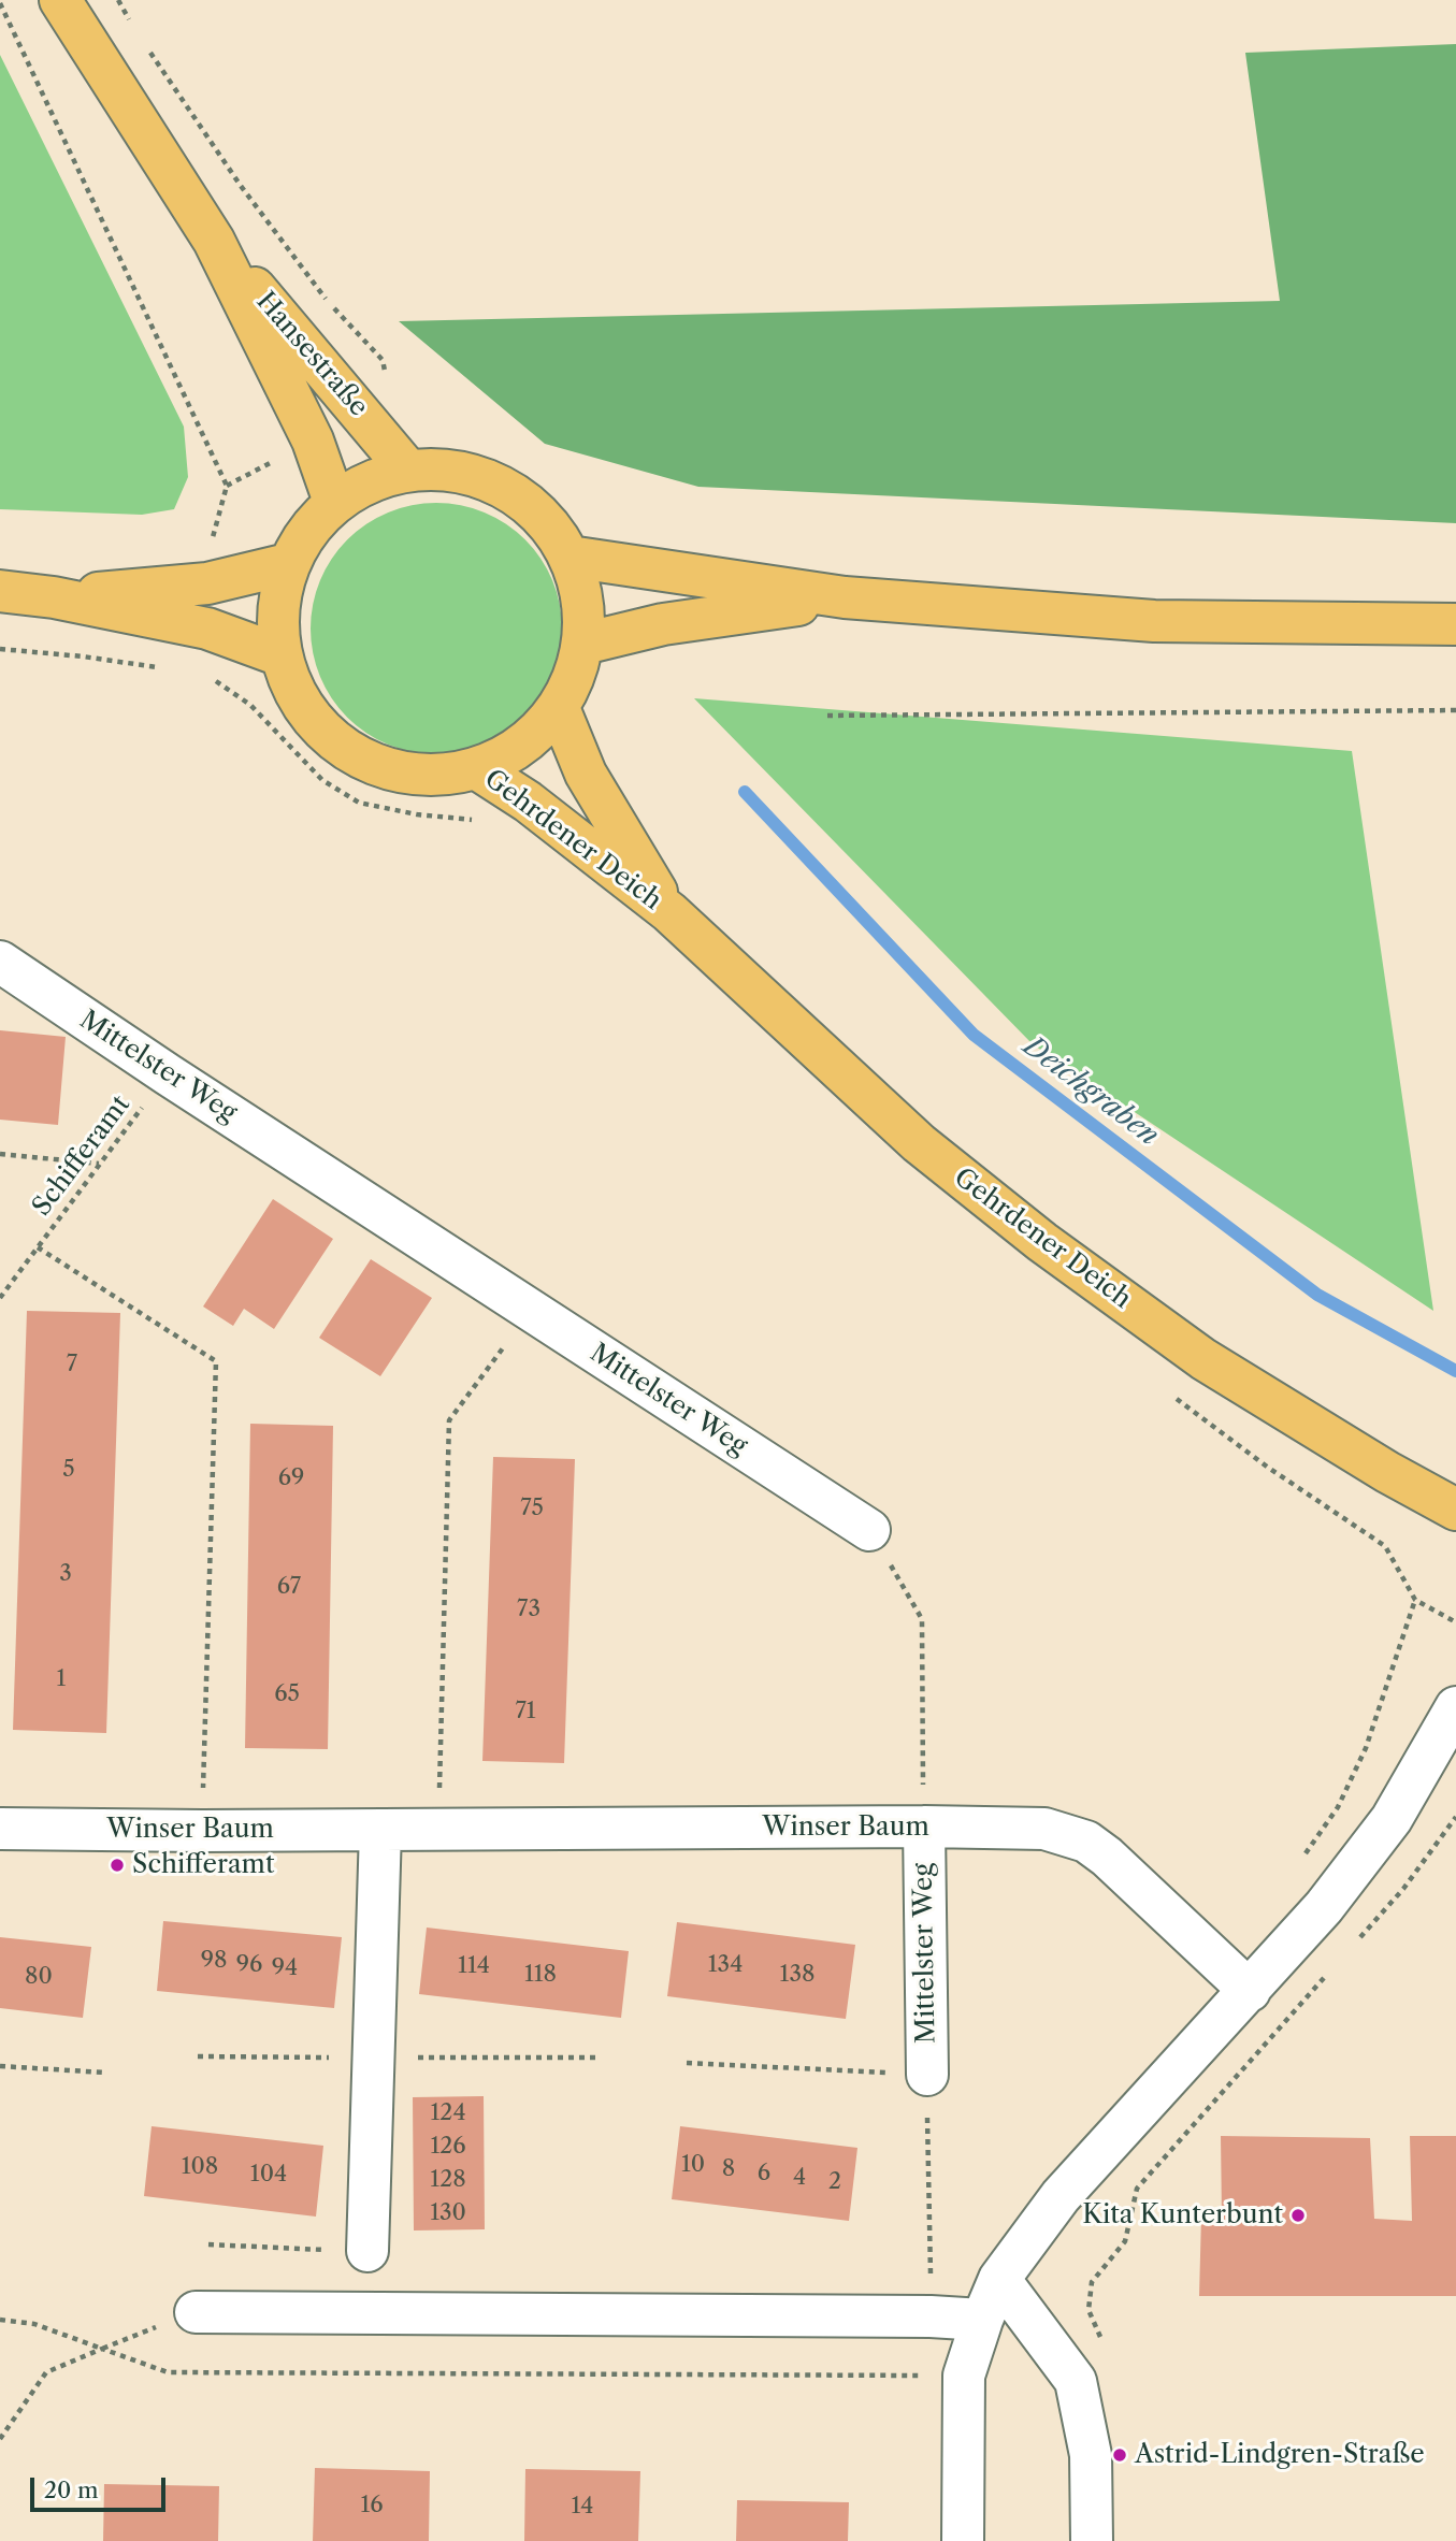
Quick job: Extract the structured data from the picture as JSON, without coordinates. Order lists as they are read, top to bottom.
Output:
{
  "streets": {
    "main road": ["Hansestraße", "Gehrdener Deich"],
    "street": ["Mittelster Weg", "Winser Baum"],
    "path": ["Schifferamt"]
  },
  "crossings": [
    ["Mittelster Weg", "Schifferamt"],
    ["Mittelster Weg", "Winser Baum"]
  ],
  "water": ["Deichgraben"],
  "places": ["Schifferamt", "Kita Kunterbunt", "Astrid-Lindgren-Straße"],
  "house_numbers": [
    "7",
    "5",
    "69",
    "75",
    "3",
    "67",
    "73",
    "1",
    "65",
    "71",
    "98",
    "96",
    "134",
    "114",
    "94",
    "118",
    "138",
    "80",
    "124",
    "126",
    "10",
    "108",
    "8",
    "6",
    "104",
    "4",
    "128",
    "2",
    "130",
    "16",
    "14"
  ],
  "scale_bar": "20 m"
}
